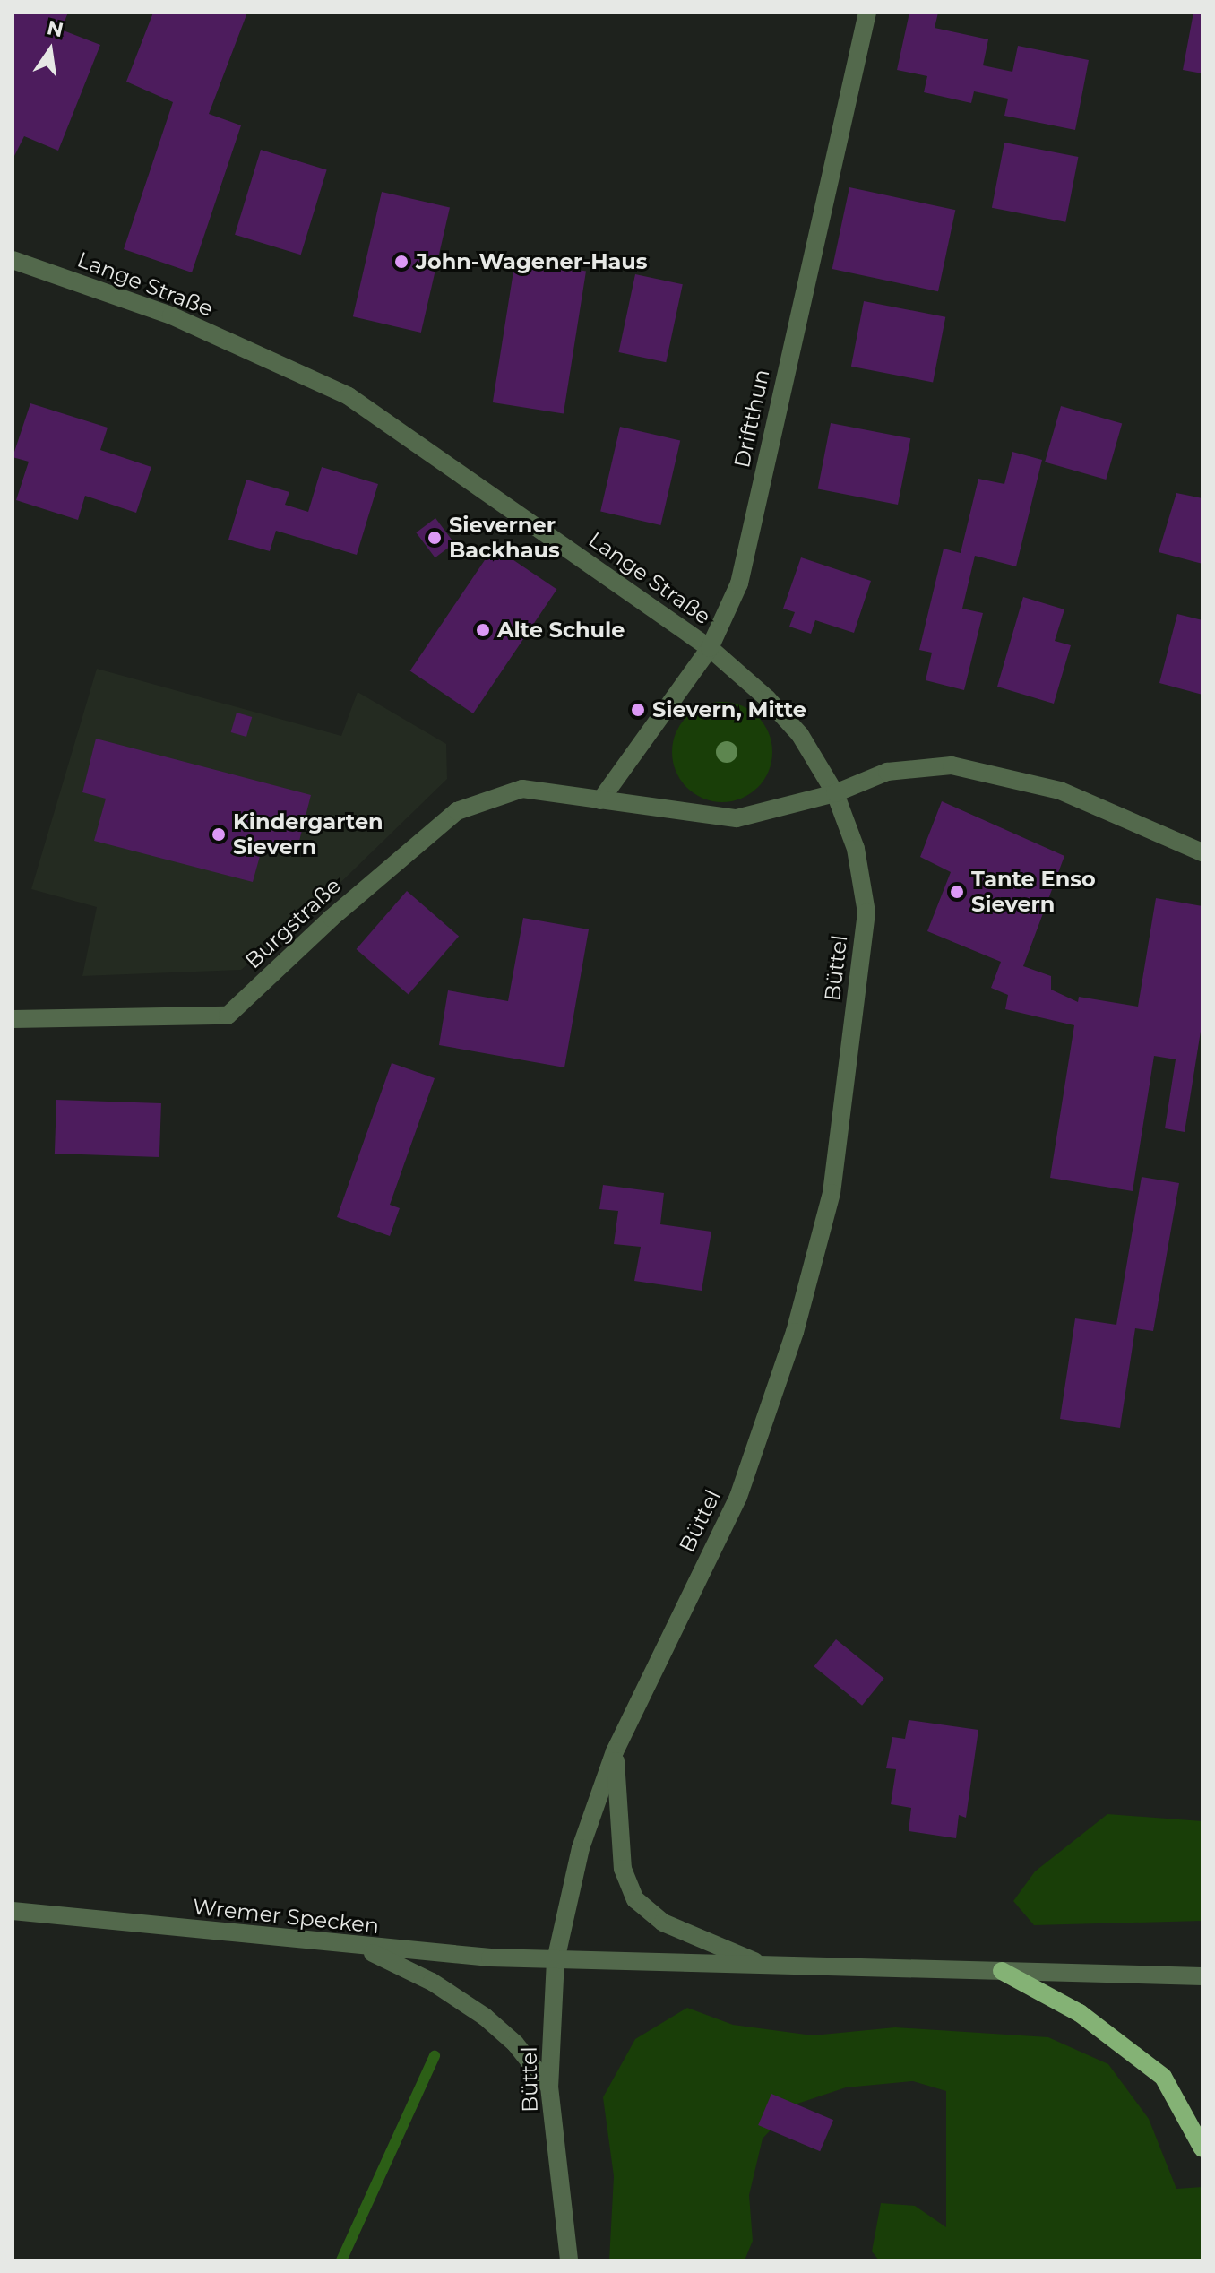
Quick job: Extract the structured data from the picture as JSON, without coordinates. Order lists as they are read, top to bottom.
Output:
{
  "streets": {
    "street": [
      "Lange Straße",
      "Driftthun",
      "Burgstraße",
      "Büttel",
      "Wremer Specken"
    ]
  },
  "crossings": [
    ["Lange Straße", "Driftthun"],
    ["Lange Straße", "Burgstraße"],
    ["Lange Straße", "Büttel"],
    ["Driftthun", "Burgstraße"],
    ["Burgstraße", "Büttel"],
    ["Büttel", "Wremer Specken"]
  ],
  "places": [
    "John-Wagener-Haus",
    "Sieverner Backhaus",
    "Alte Schule",
    "Sievern, Mitte",
    "Kindergarten Sievern",
    "Tante Enso Sievern"
  ],
  "north": "top"
}
